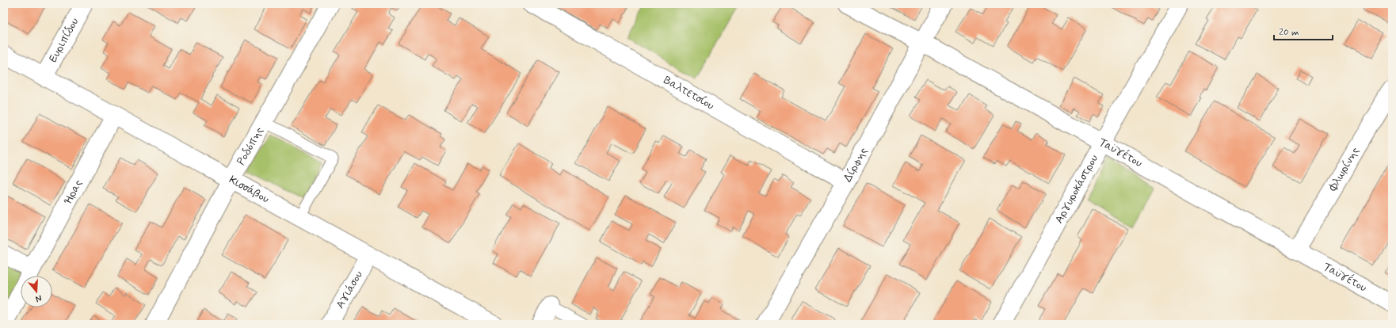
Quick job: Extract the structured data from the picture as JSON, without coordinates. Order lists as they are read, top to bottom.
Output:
{
  "streets": {
    "street": [
      "Ευριπίδου",
      "Βαλτετσίου",
      "Ροδόπης",
      "Ταϋγέτου",
      "Δίρφης",
      "Φλωρίνης",
      "Αργυροκάστρου",
      "Κισσάβου",
      "Ήρας",
      "Αγιάσου"
    ]
  },
  "crossings": [
    ["Ευριπίδου", "Κισσάβου"],
    ["Βαλτετσίου", "Δίρφης"],
    ["Ροδόπης", "Κισσάβου"],
    ["Ταϋγέτου", "Δίρφης"],
    ["Ταϋγέτου", "Φλωρίνης"],
    ["Ταϋγέτου", "Αργυροκάστρου"],
    ["Κισσάβου", "Ήρας"],
    ["Κισσάβου", "Αγιάσου"]
  ],
  "scale_bar": "20 m",
  "north": "bottom"
}
